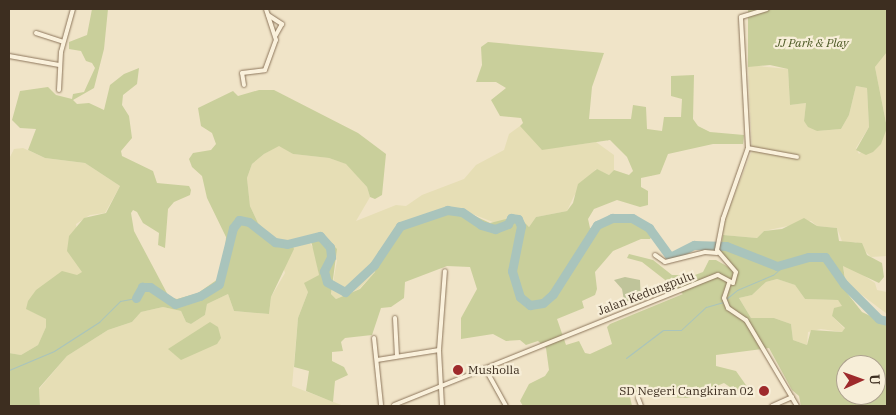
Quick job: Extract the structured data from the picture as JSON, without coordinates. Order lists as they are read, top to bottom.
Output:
{
  "streets": {
    "street": ["Jalan Kedungpulu"]
  },
  "parks": ["JJ Park & Play"],
  "places": ["Musholla", "SD Negeri Cangkiran 02"],
  "north": "right"
}
